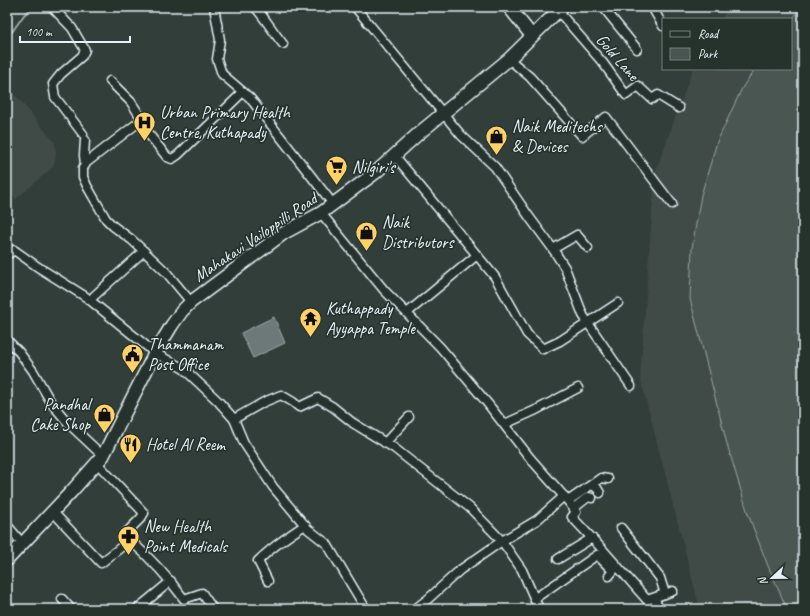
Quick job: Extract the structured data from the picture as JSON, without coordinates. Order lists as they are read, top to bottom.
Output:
{
  "streets": {
    "main road": ["Mahakavi Vailoppilli Road"],
    "street": ["Gold Lane"]
  },
  "crossings": [
    ["Gold Lane", "Mahakavi Vailoppilli Road"]
  ],
  "places": {
    "hospital": ["Urban Primary Health Centre, Kuthapady"],
    "shop": ["Naik Meditechs & Devices", "Naik Distributors", "Pandhal Cake Shop"],
    "supermarket": ["Nilgiri's"],
    "temple": ["Kuthappady Ayyappa Temple"],
    "public building": ["Thammanam Post Office"],
    "restaurant": ["Hotel Al Reem"],
    "pharmacy": ["New Health Point Medicals"]
  },
  "legend": ["Road", "Park"],
  "scale_bar": "100 m",
  "north": "left"
}
